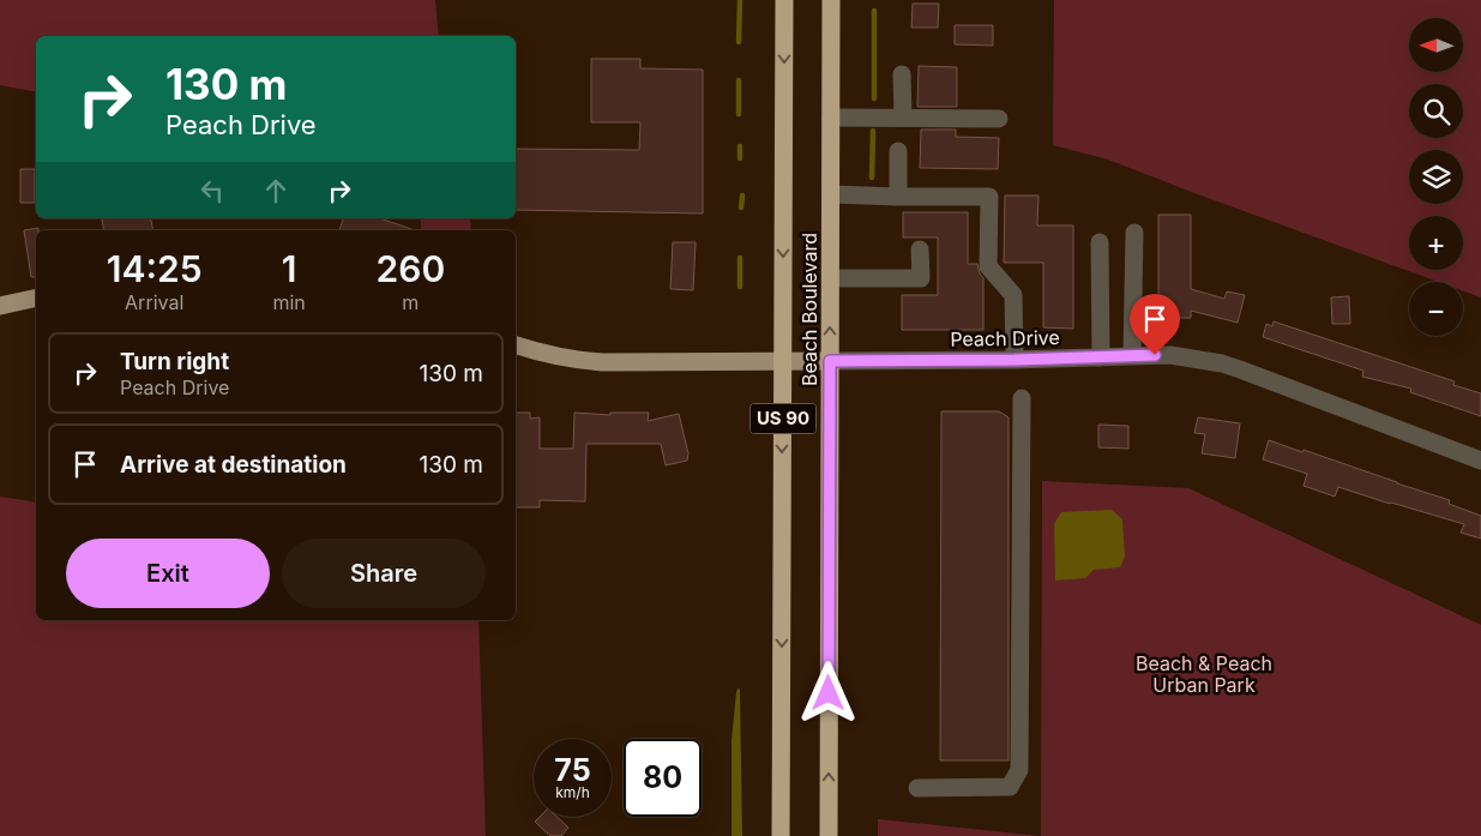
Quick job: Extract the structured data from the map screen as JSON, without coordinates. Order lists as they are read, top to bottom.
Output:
{
  "streets": {
    "highway": ["Beach Boulevard", "US 90"],
    "main road": ["Peach Drive"]
  },
  "crossings": [
    ["Beach Boulevard", "Peach Drive"],
    ["Peach Drive", "US 90"]
  ],
  "parks": ["Beach & Peach Urban Park"],
  "north": "left",
  "page": {
    "map_buttons": ["+", "−"],
    "turn": ["130 m", "Peach Drive"],
    "eta": [
      "14:25",
      "Arrival",
      "1",
      "min",
      "260",
      "m"
    ],
    "list": [
      {
        "name": "Turn right",
        "note": "Peach Drive",
        "value": "130 m"
      },
      {
        "name": "Arrive at destination",
        "value": "130 m"
      }
    ],
    "buttons": ["Exit", "Share"],
    "speed": "75 km/h",
    "limit": "80"
  }
}
